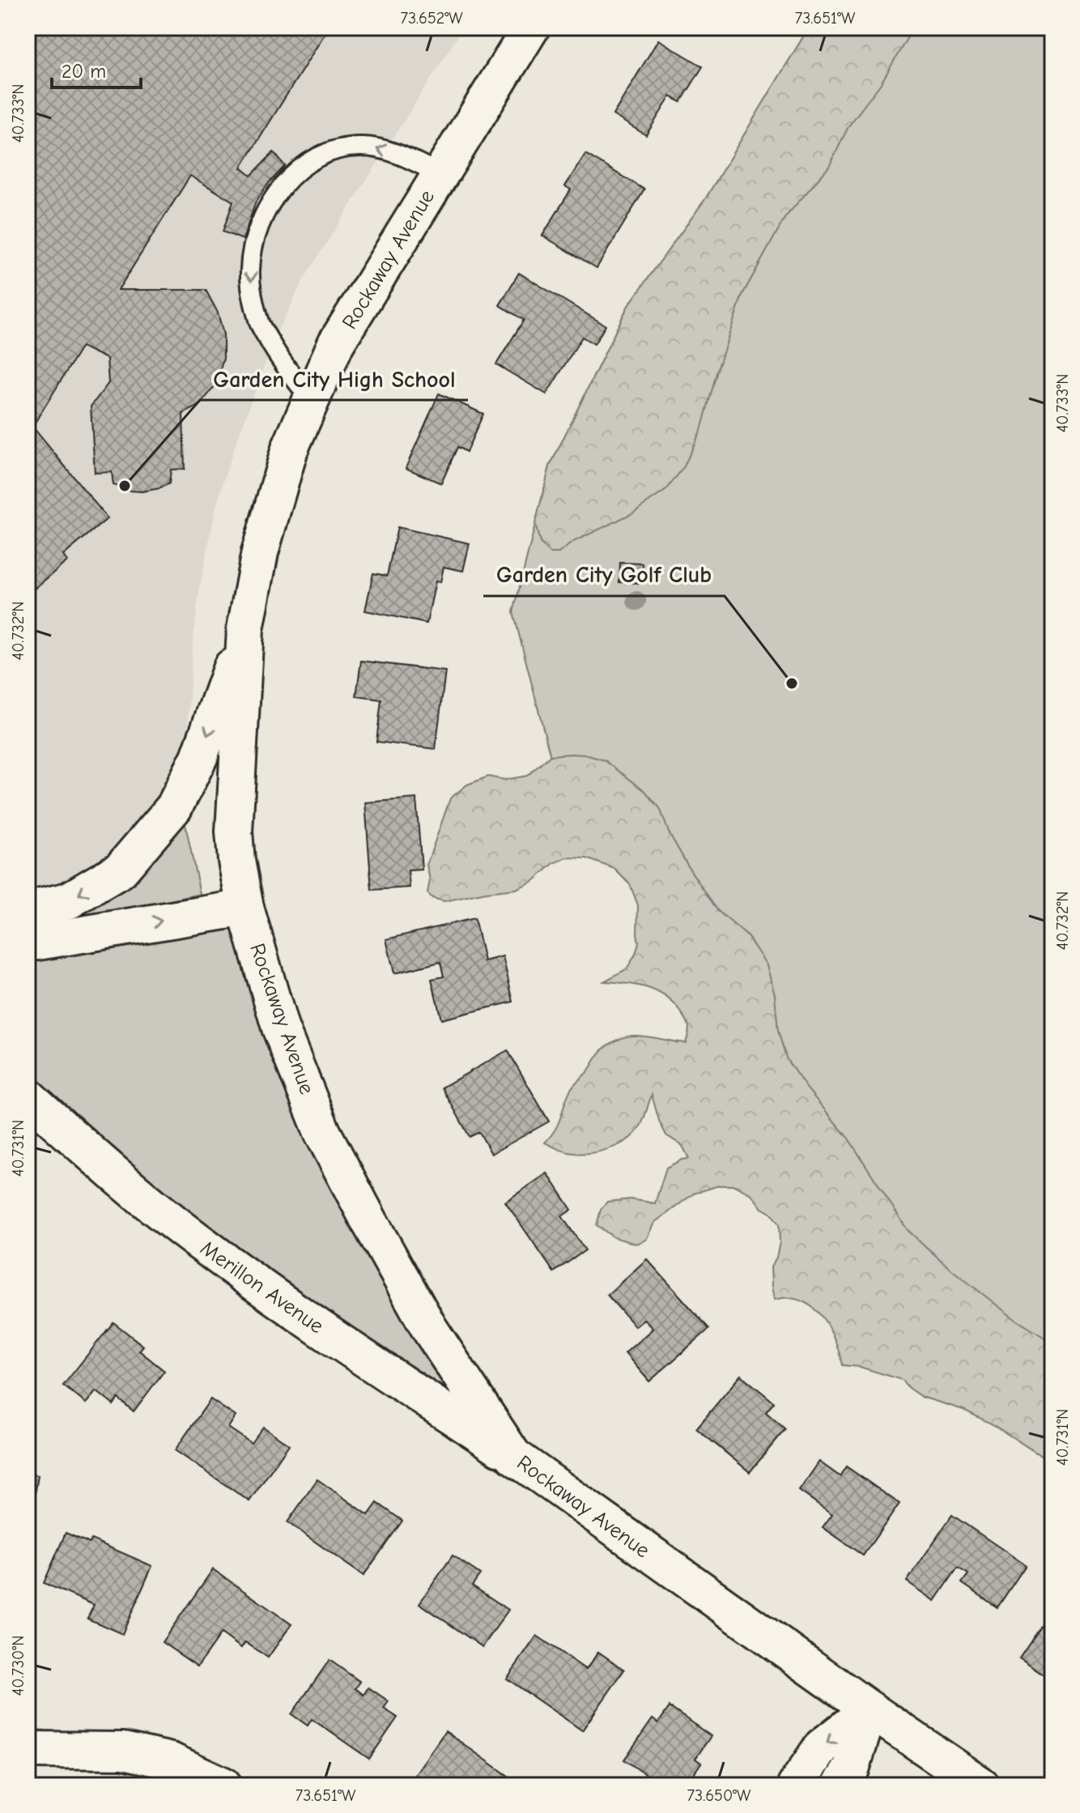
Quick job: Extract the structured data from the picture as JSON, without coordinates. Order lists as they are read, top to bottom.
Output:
{
  "streets": {
    "main road": ["Rockaway Avenue", "Merillon Avenue"]
  },
  "crossings": [
    ["Rockaway Avenue", "Merillon Avenue"]
  ],
  "places": ["Garden City High School", "Garden City Golf Club"],
  "scale_bar": "20 m",
  "coordinates": [
    "73.652°W",
    "73.651°W",
    "40.733°N",
    "40.732°N",
    "40.731°N",
    "40.730°N",
    "73.650°W"
  ]
}
